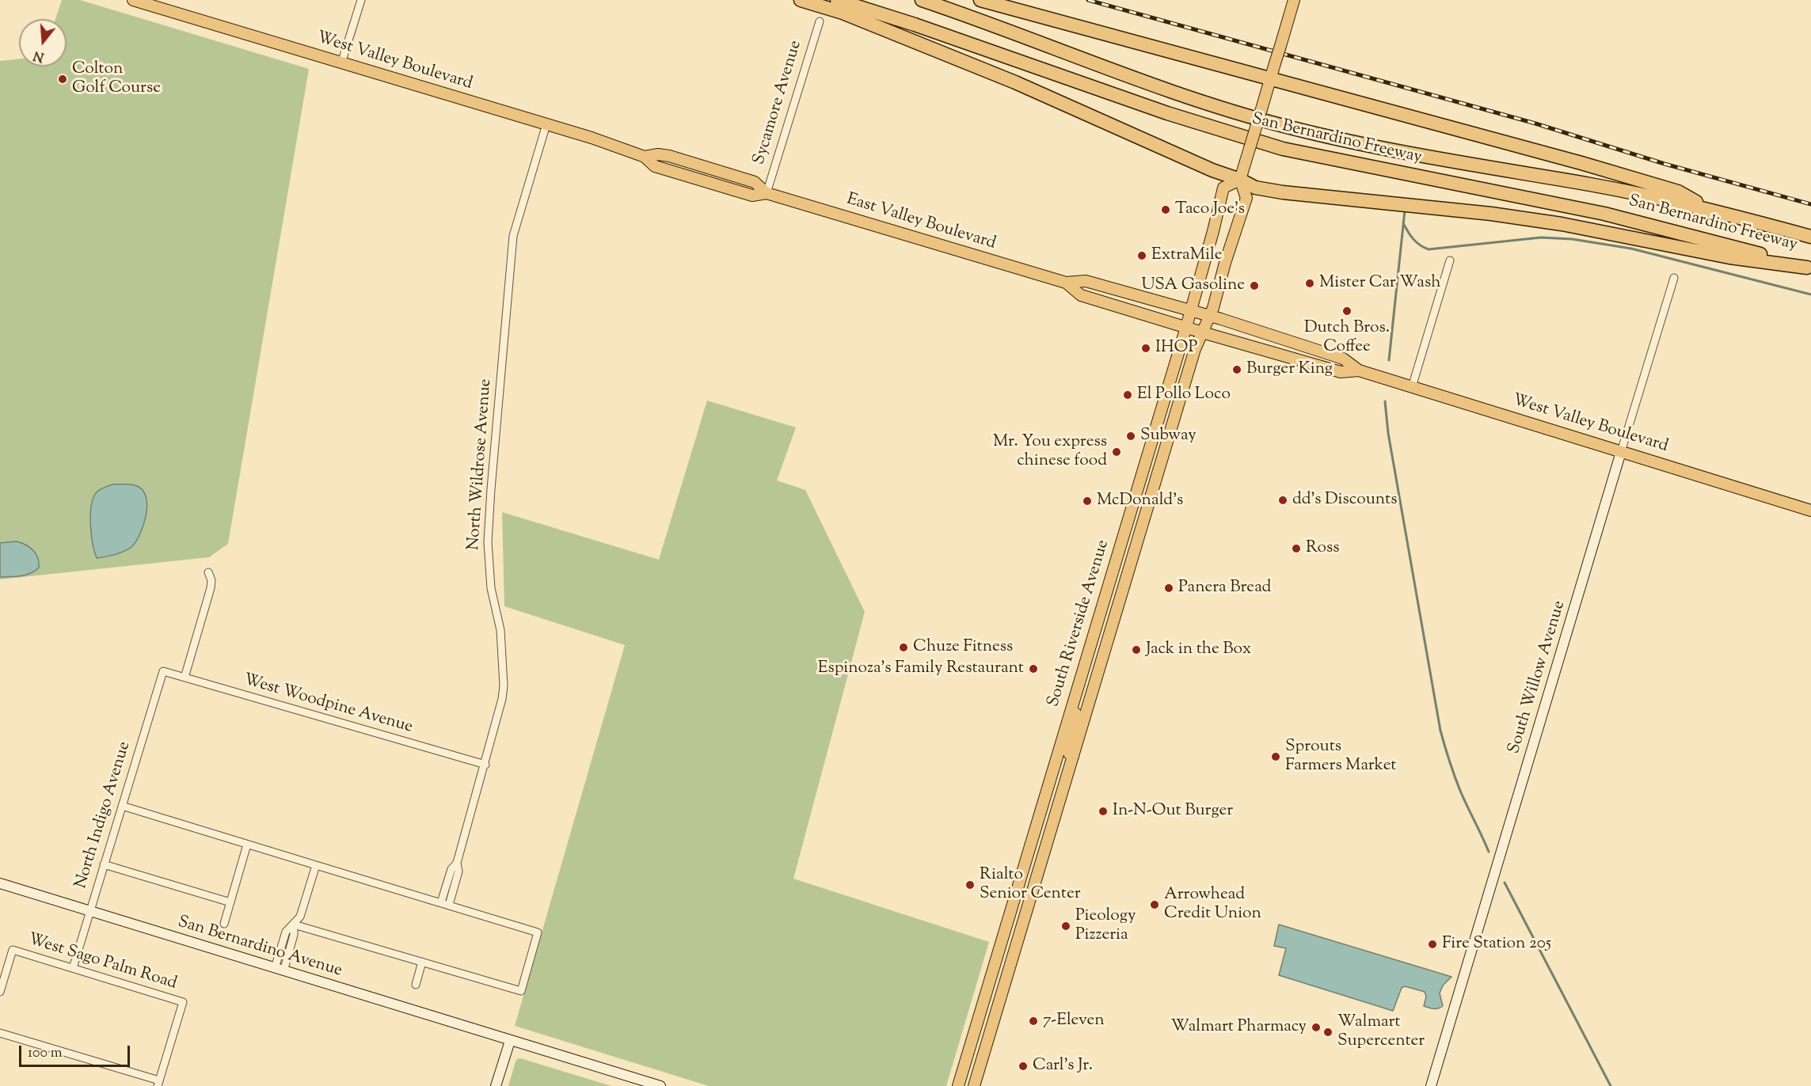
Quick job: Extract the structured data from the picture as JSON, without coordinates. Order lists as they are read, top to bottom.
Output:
{
  "streets": {
    "highway": ["San Bernardino Freeway"],
    "main road": ["West Valley Boulevard", "East Valley Boulevard", "South Riverside Avenue"],
    "street": [
      "Sycamore Avenue",
      "North Wildrose Avenue",
      "South Willow Avenue",
      "West Woodpine Avenue",
      "North Indigo Avenue",
      "San Bernardino Avenue",
      "West Sago Palm Road"
    ]
  },
  "crossings": [
    ["West Valley Boulevard", "Sycamore Avenue"],
    ["West Valley Boulevard", "East Valley Boulevard"],
    ["West Valley Boulevard", "North Wildrose Avenue"],
    ["West Valley Boulevard", "South Riverside Avenue"],
    ["West Valley Boulevard", "South Willow Avenue"],
    ["Sycamore Avenue", "East Valley Boulevard"],
    ["East Valley Boulevard", "South Riverside Avenue"],
    ["North Wildrose Avenue", "West Woodpine Avenue"],
    ["West Woodpine Avenue", "North Indigo Avenue"],
    ["North Indigo Avenue", "San Bernardino Avenue"],
    ["North Indigo Avenue", "West Sago Palm Road"]
  ],
  "places": [
    "Colton Golf Course",
    "Taco Joe's",
    "ExtraMile",
    "Mister Car Wash",
    "USA Gasoline",
    "Dutch Bros. Coffee",
    "IHOP",
    "Burger King",
    "El Pollo Loco",
    "Subway",
    "Mr. You express chinese food",
    "dd's Discounts",
    "McDonald's",
    "Ross",
    "Panera Bread",
    "Chuze Fitness",
    "Jack in the Box",
    "Espinoza's Family Restaurant",
    "Sprouts Farmers Market",
    "In-N-Out Burger",
    "Rialto Senior Center",
    "Arrowhead Credit Union",
    "Pieology Pizzeria",
    "Fire Station 205",
    "7-Eleven",
    "Walmart Pharmacy",
    "Walmart Supercenter",
    "Carl's Jr."
  ],
  "scale_bar": "100 m",
  "north": "bottom"
}
